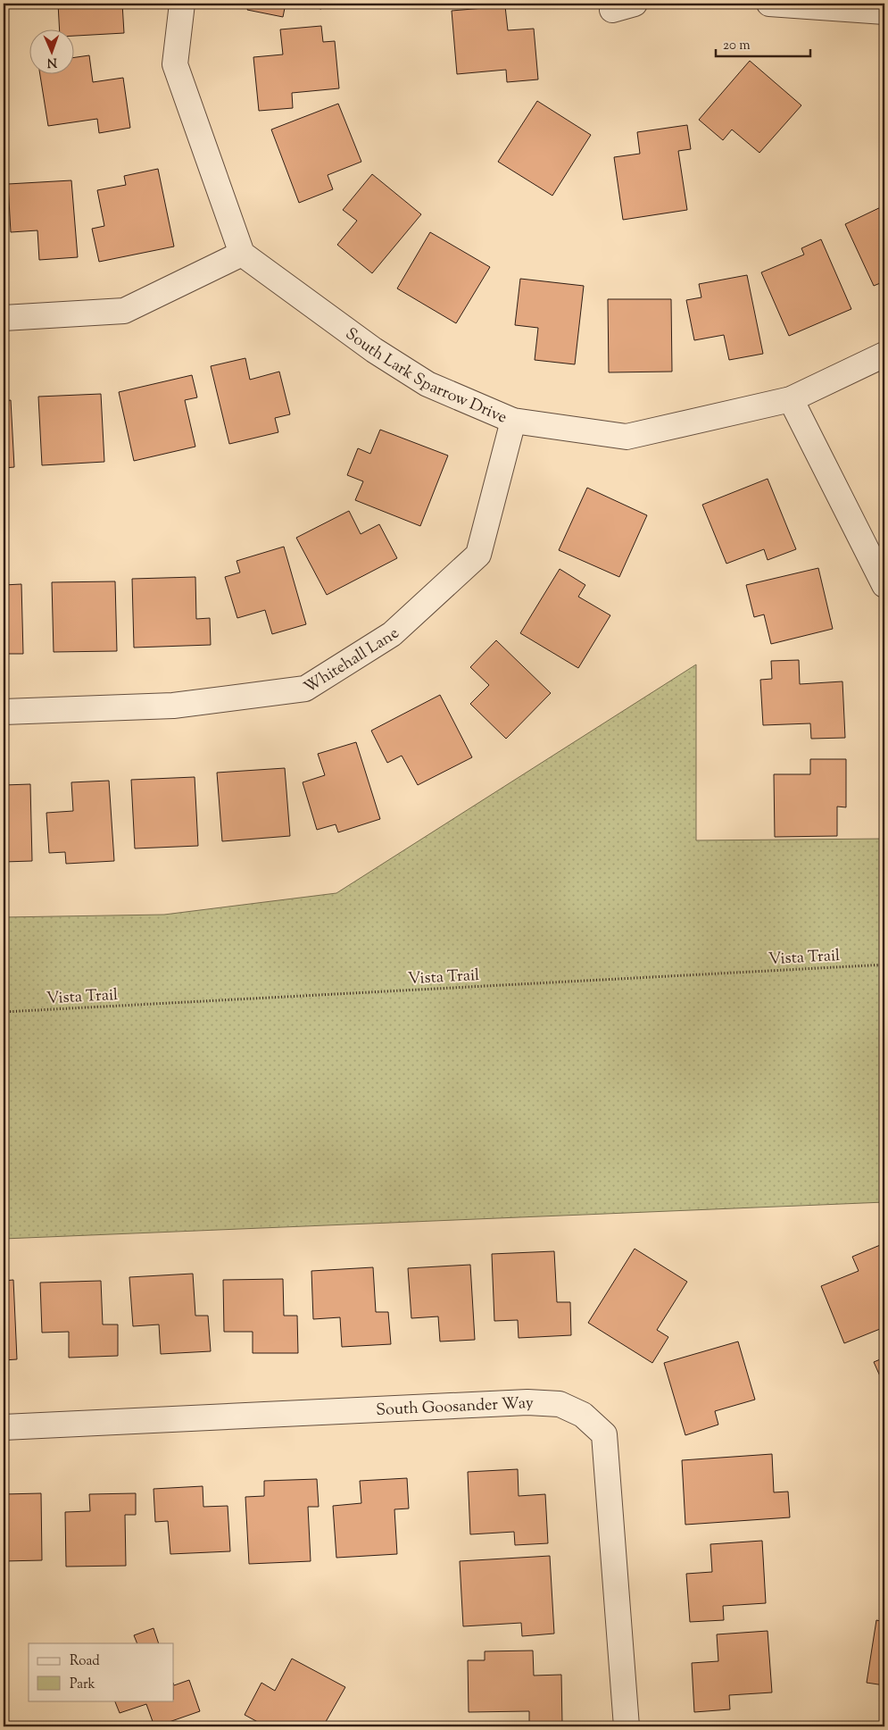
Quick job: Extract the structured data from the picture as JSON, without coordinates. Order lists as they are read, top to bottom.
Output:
{
  "streets": {
    "street": ["South Lark Sparrow Drive", "Whitehall Lane", "South Goosander Way"],
    "path": ["Vista Trail"]
  },
  "crossings": [
    ["South Lark Sparrow Drive", "Whitehall Lane"]
  ],
  "legend": ["Road", "Park"],
  "scale_bar": "20 m",
  "north": "bottom"
}
